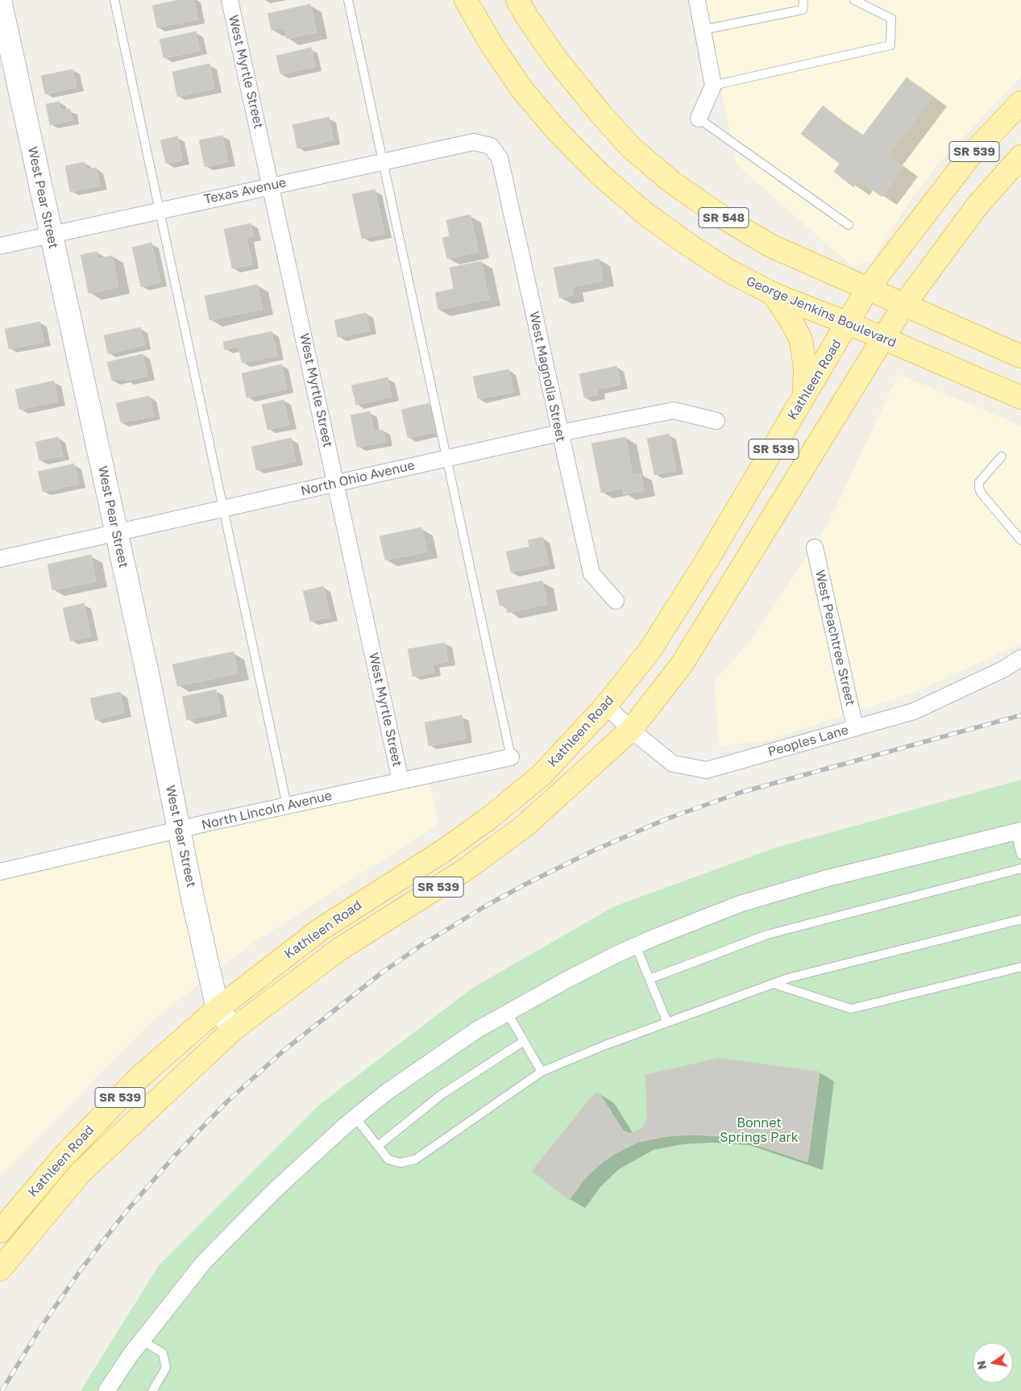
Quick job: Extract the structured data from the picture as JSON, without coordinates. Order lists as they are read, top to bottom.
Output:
{
  "streets": {
    "main road": [
      "SR 539",
      "SR 548",
      "George Jenkins Boulevard",
      "Kathleen Road"
    ],
    "street": [
      "West Myrtle Street",
      "Texas Avenue",
      "West Pear Street",
      "West Magnolia Street",
      "North Ohio Avenue",
      "West Peachtree Street",
      "Peoples Lane",
      "North Lincoln Avenue"
    ]
  },
  "crossings": [
    ["West Myrtle Street", "Texas Avenue"],
    ["West Myrtle Street", "North Ohio Avenue"],
    ["West Myrtle Street", "North Lincoln Avenue"],
    ["Texas Avenue", "West Pear Street"],
    ["Texas Avenue", "West Magnolia Street"],
    ["West Pear Street", "Kathleen Road"],
    ["West Pear Street", "North Ohio Avenue"],
    ["West Pear Street", "North Lincoln Avenue"],
    ["SR 548", "Kathleen Road"],
    ["George Jenkins Boulevard", "Kathleen Road"],
    ["West Magnolia Street", "North Ohio Avenue"],
    ["Kathleen Road", "Peoples Lane"],
    ["West Peachtree Street", "Peoples Lane"]
  ],
  "parks": ["Bonnet Springs Park"],
  "north": "left"
}
